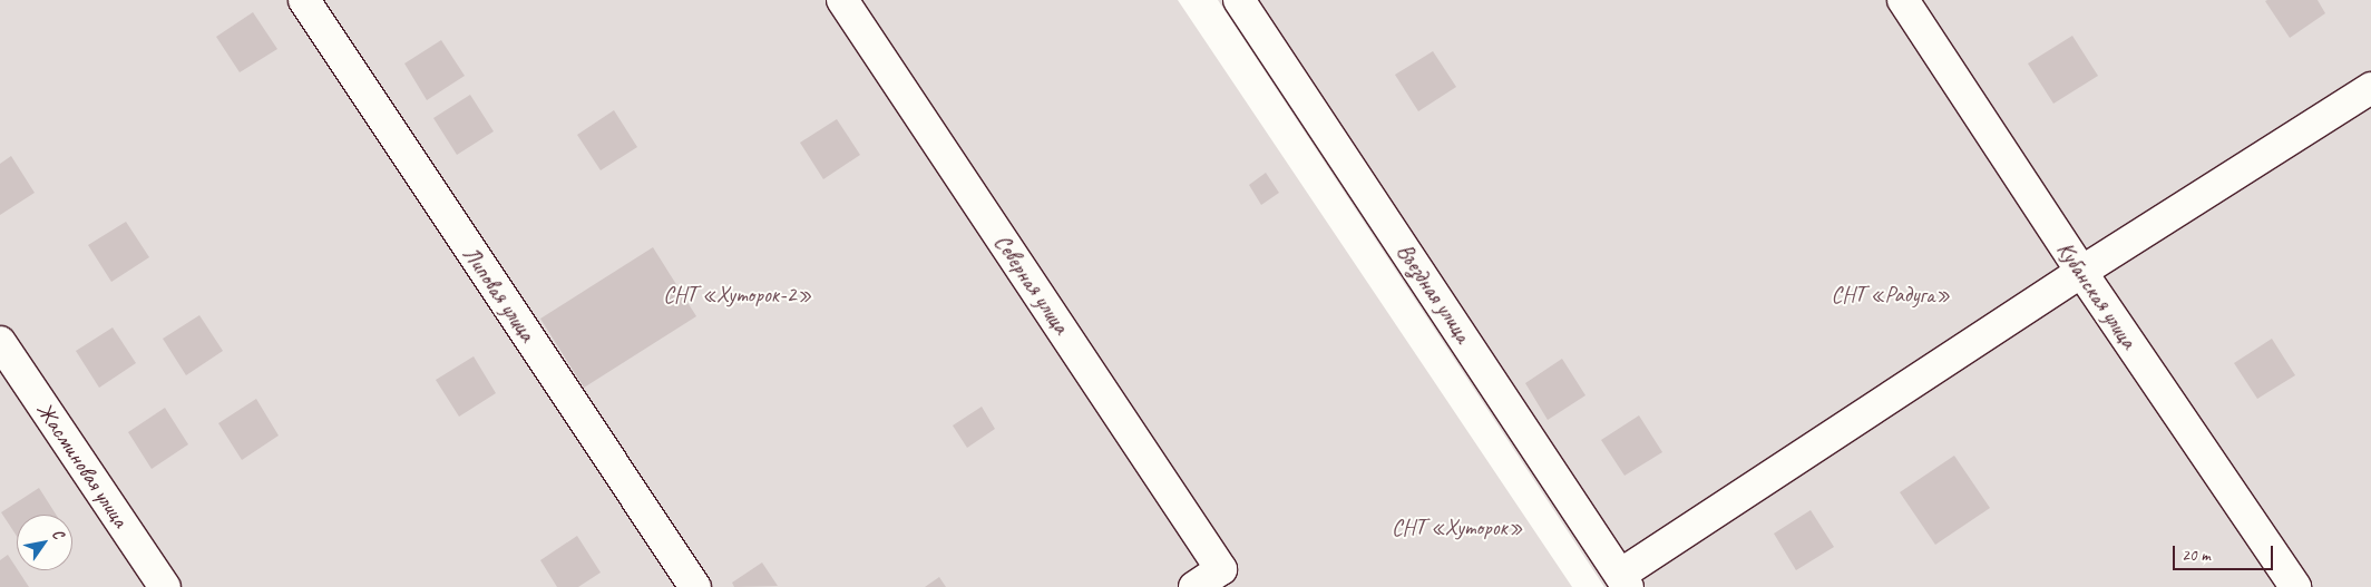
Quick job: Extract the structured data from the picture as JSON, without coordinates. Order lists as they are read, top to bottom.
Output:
{
  "streets": {
    "street": [
      "Северная улица",
      "Въездная улица",
      "Липовая улица",
      "Кубанская улица",
      "Жасминовая улица"
    ]
  },
  "parks": ["СНТ «Хуторок-2»", "СНТ «Радуга»", "СНТ «Хуторок»"],
  "scale_bar": "20 m",
  "north": "top right"
}
